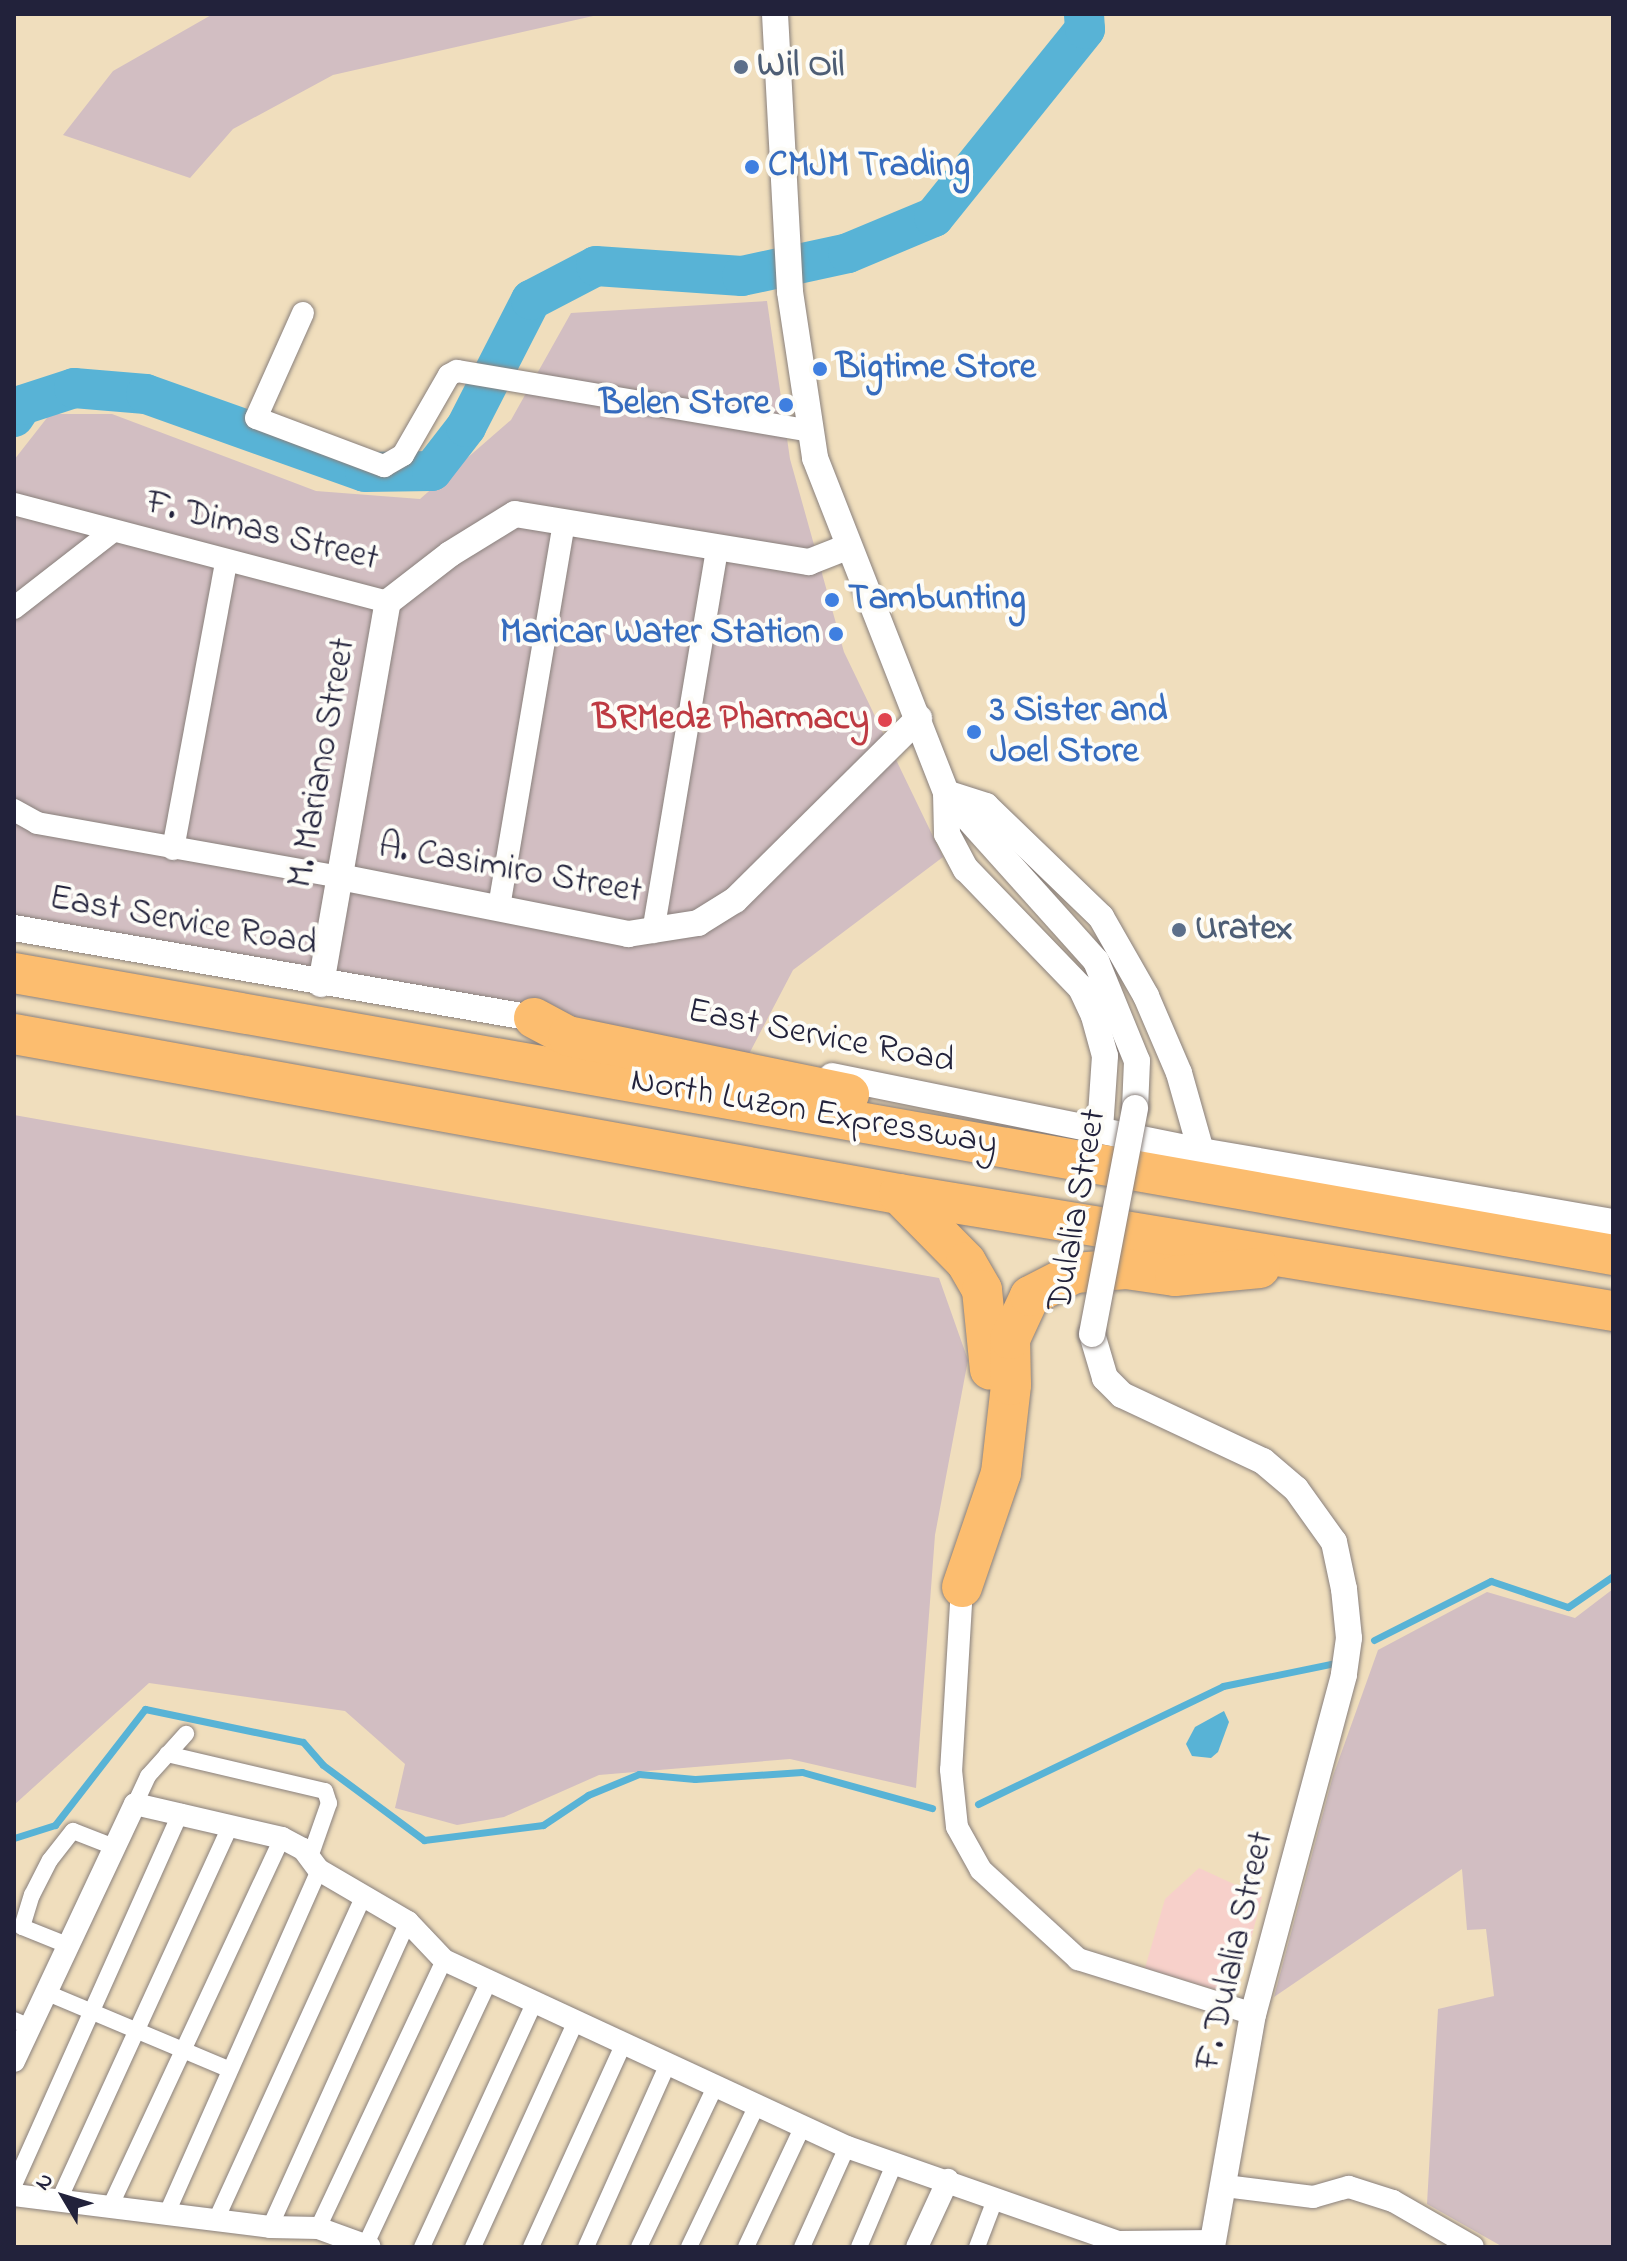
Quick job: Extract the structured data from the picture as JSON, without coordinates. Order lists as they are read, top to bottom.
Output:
{
  "streets": {
    "highway": ["North Luzon Expressway"],
    "street": [
      "F. Dimas Street",
      "M. Mariano Street",
      "A. Casimiro Street",
      "East Service Road",
      "Dulalia Street",
      "F. Dulalia Street"
    ]
  },
  "crossings": [
    ["F. Dimas Street", "M. Mariano Street"],
    ["M. Mariano Street", "A. Casimiro Street"],
    ["M. Mariano Street", "East Service Road"],
    ["Dulalia Street", "F. Dulalia Street"]
  ],
  "places": [
    "Wil Oil",
    "CMJM Trading",
    "Bigtime Store",
    "Belen Store",
    "Tambunting",
    "Maricar Water Station",
    "BRMedz Pharmacy",
    "3 Sister and Joel Store",
    "Uratex"
  ],
  "north": "top left"
}
